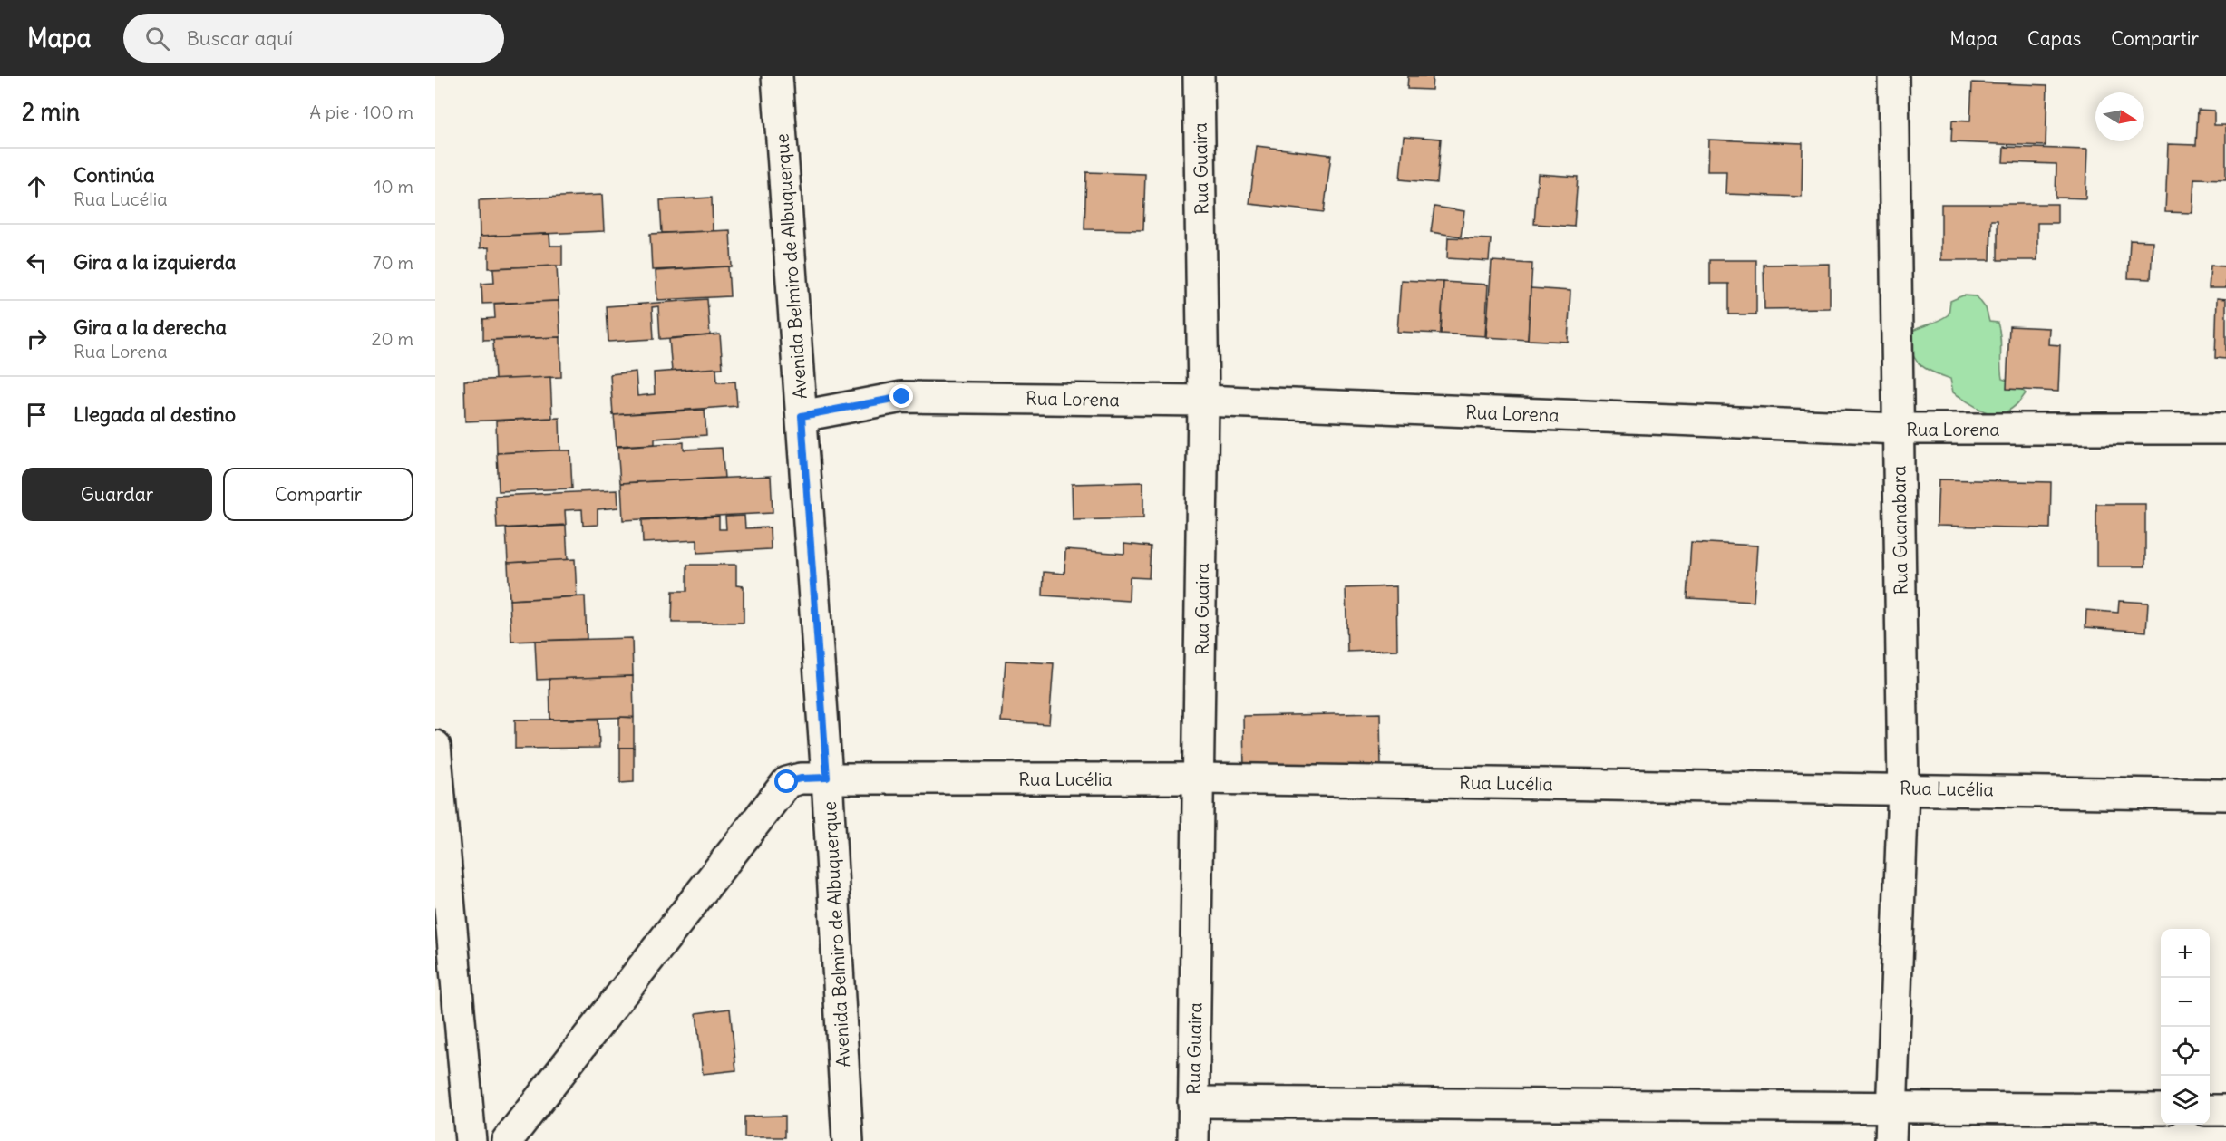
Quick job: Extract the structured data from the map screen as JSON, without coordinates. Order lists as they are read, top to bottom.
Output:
{
  "streets": {
    "street": [
      "Rua Guaira",
      "Avenida Belmiro de Albuquerque",
      "Rua Lorena",
      "Rua Guanabara",
      "Rua Lucélia"
    ]
  },
  "crossings": [
    ["Rua Guaira", "Rua Lorena"],
    ["Rua Guaira", "Rua Lucélia"],
    ["Avenida Belmiro de Albuquerque", "Rua Lorena"],
    ["Avenida Belmiro de Albuquerque", "Rua Lucélia"],
    ["Rua Lorena", "Rua Guanabara"],
    ["Rua Guanabara", "Rua Lucélia"]
  ],
  "north": "right",
  "page": {
    "header": "Mapa",
    "search": "Buscar aquí",
    "nav": ["Mapa", "Capas", "Compartir"],
    "heading": ["2 min", "A pie · 100 m"],
    "list": [
      ["Continúa", "Rua Lucélia", "10 m"],
      ["Gira a la izquierda", "70 m"],
      ["Gira a la derecha", "Rua Lorena", "20 m"],
      "Llegada al destino"
    ],
    "buttons": ["Guardar", "Compartir"],
    "map_buttons": ["+", "−"]
  }
}
